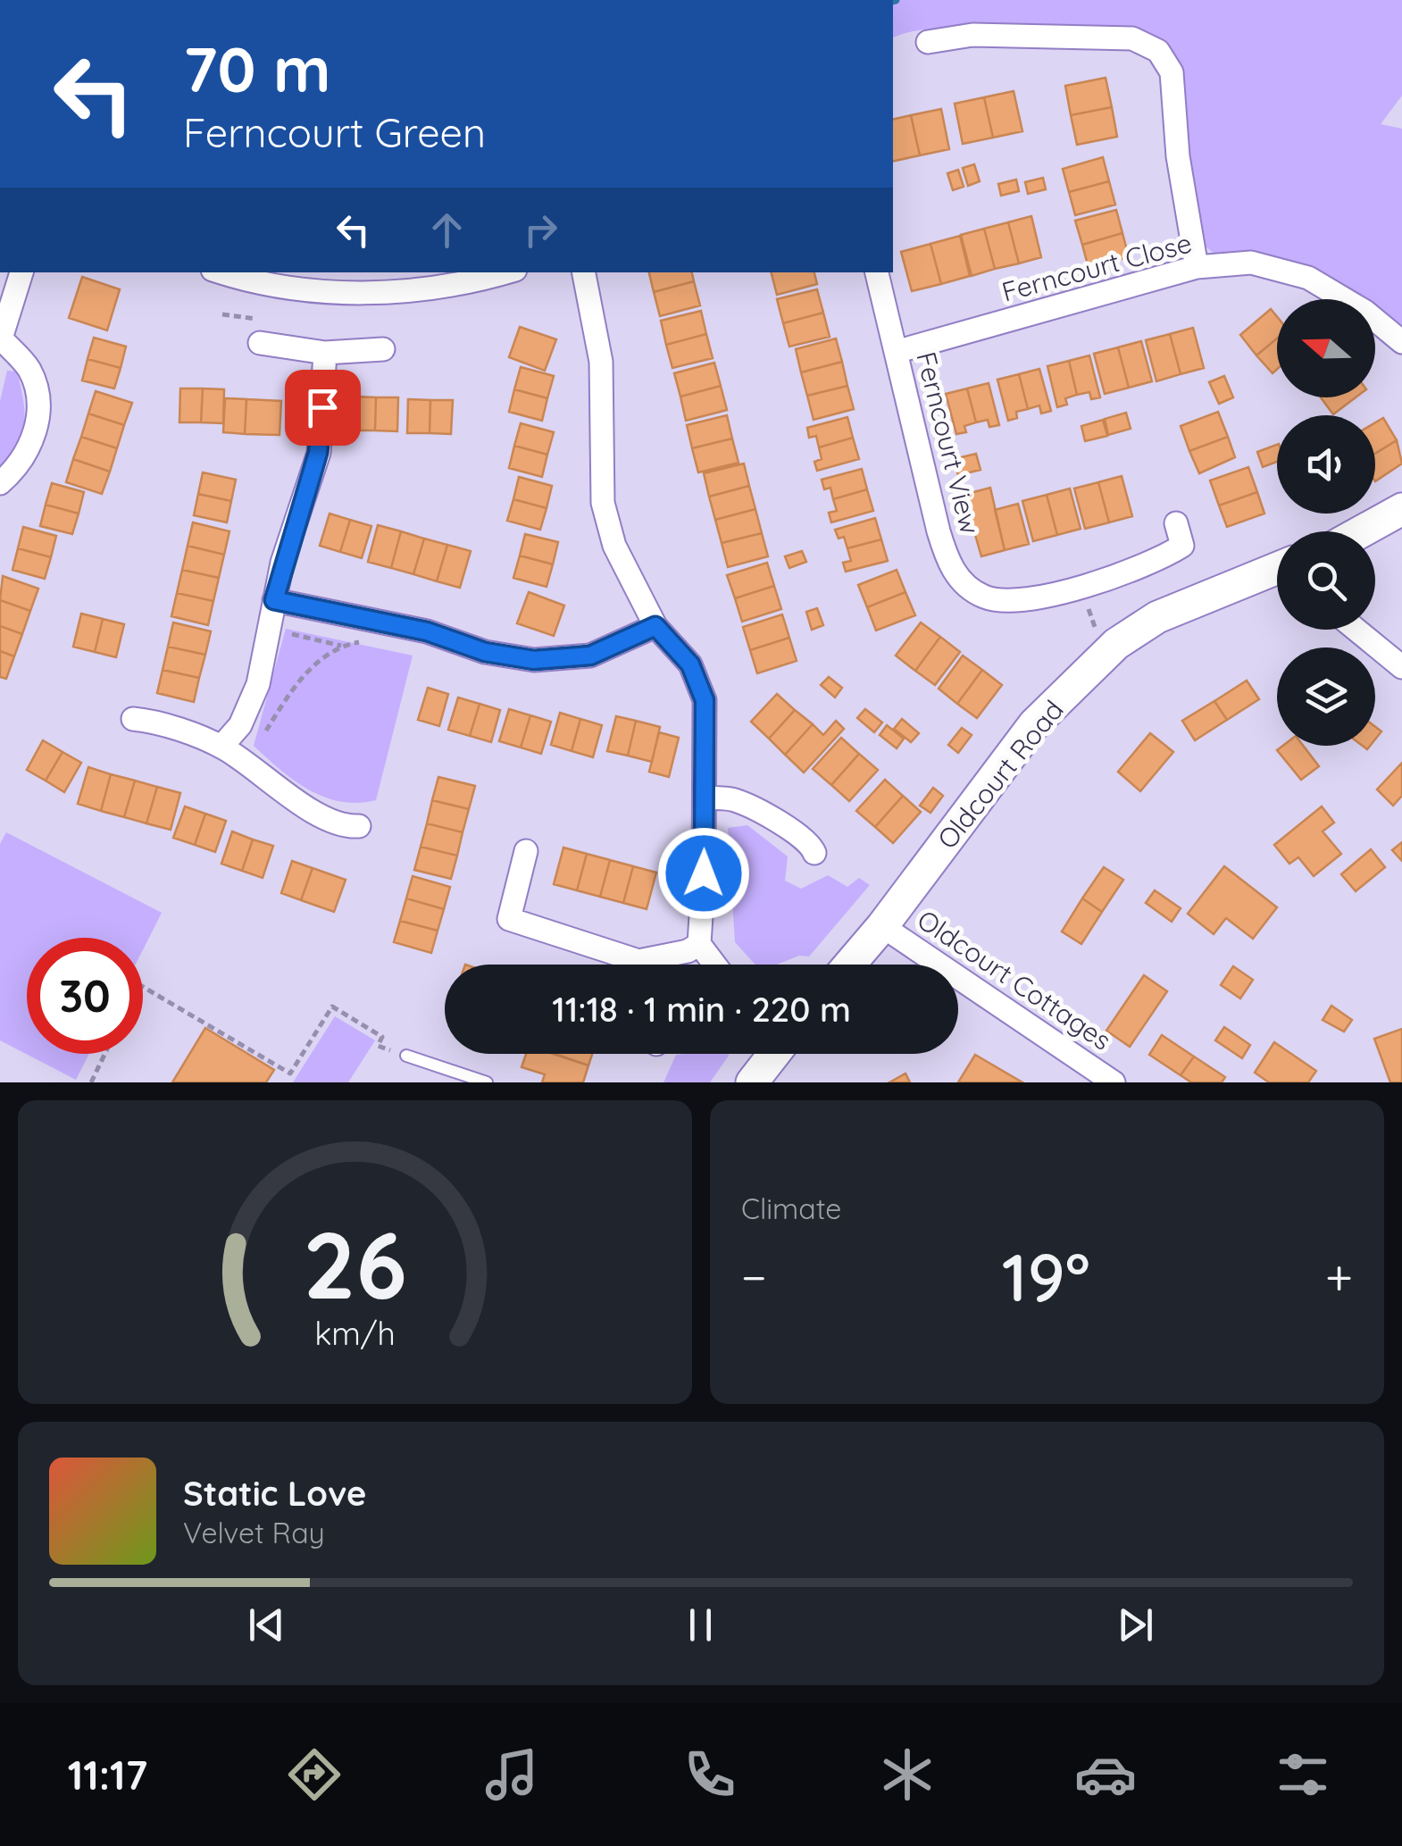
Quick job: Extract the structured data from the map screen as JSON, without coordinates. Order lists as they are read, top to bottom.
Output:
{
  "streets": {
    "street": [
      "Ferncourt Close",
      "Ferncourt View",
      "Oldcourt Road",
      "Oldcourt Cottages"
    ]
  },
  "crossings": [
    ["Ferncourt Close", "Ferncourt View"],
    ["Oldcourt Road", "Oldcourt Cottages"]
  ],
  "north": "left",
  "page": {
    "turn": ["70 m", "Ferncourt Green"],
    "limit": "30",
    "trip": "11:18 · 1 min · 220 m",
    "tile": "Climate",
    "heat": ["−", "19°", "+"],
    "song": ["Static Love", "Velvet Ray"],
    "tabs": "11:17",
    "gauge": ["26", "km/h"]
  }
}
